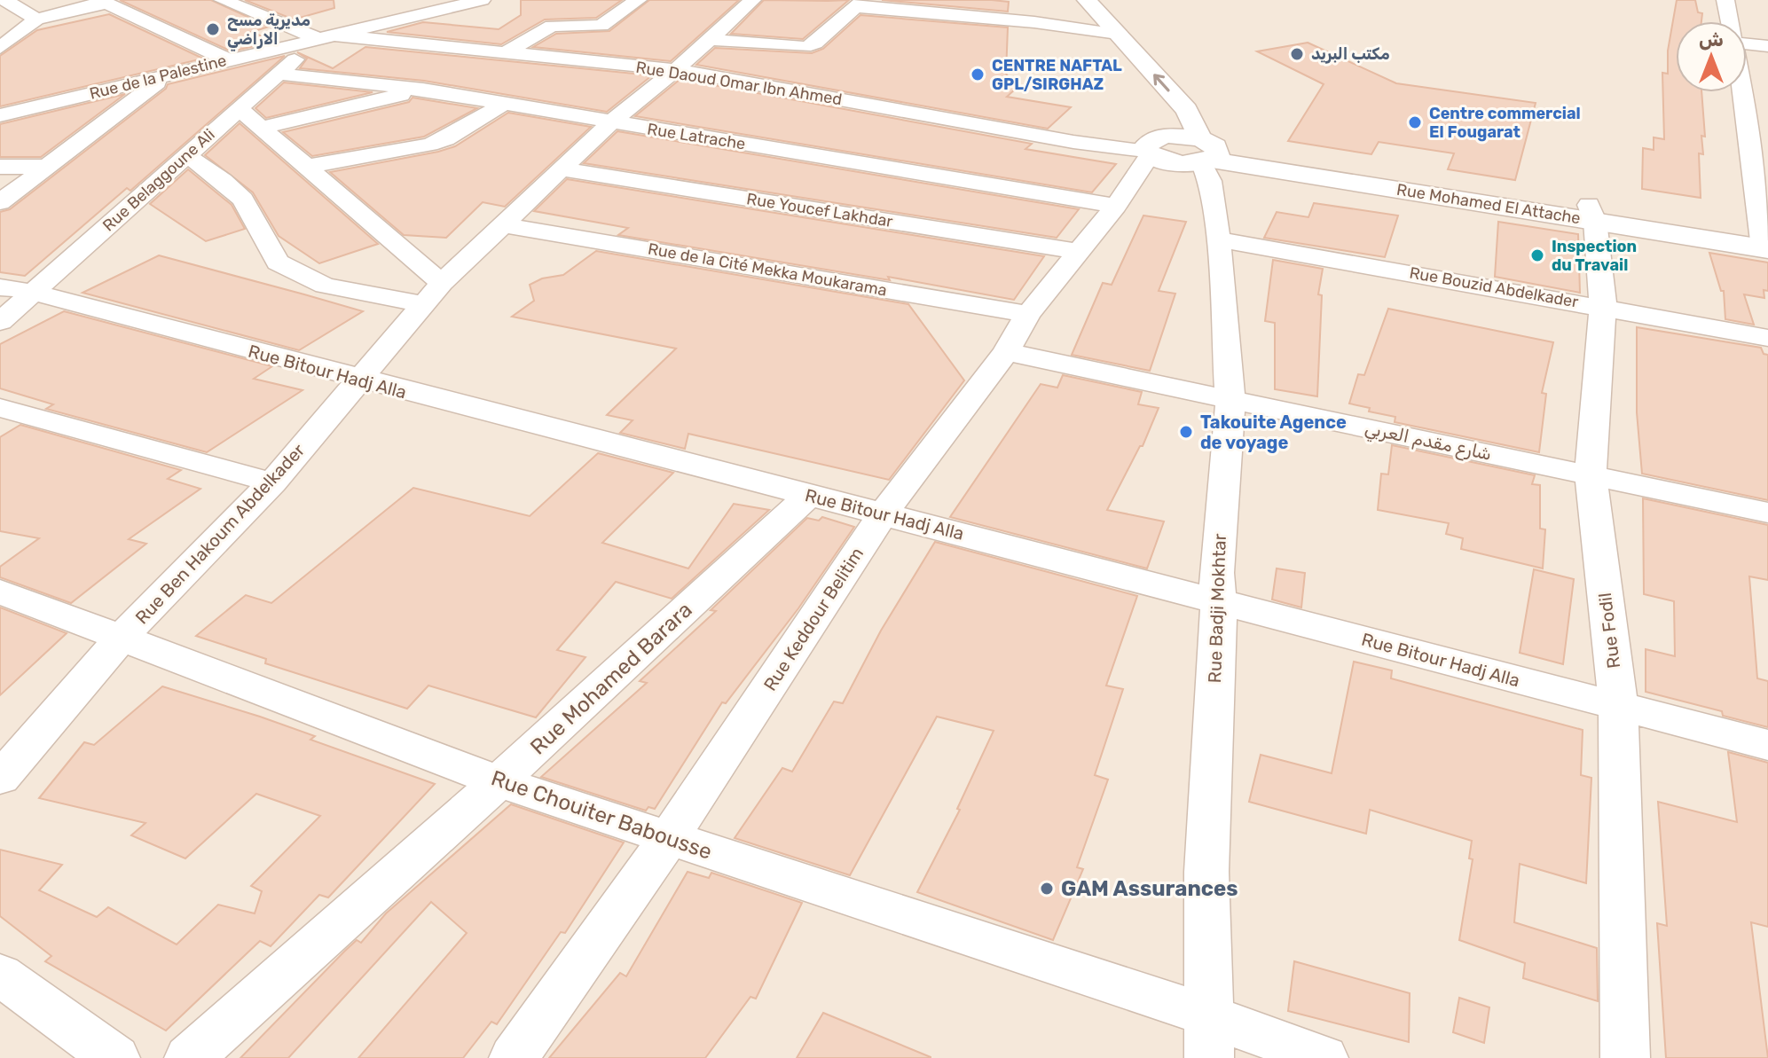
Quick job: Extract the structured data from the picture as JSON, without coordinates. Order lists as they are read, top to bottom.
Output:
{
  "streets": {
    "street": [
      "Rue de la Palestine",
      "Rue Daoud Omar Ibn Ahmed",
      "Rue Latrache",
      "Rue Belaggoune Ali",
      "Rue Mohamed El Attache",
      "Rue Youcef Lakhdar",
      "Rue de la Cité Mekka Moukarama",
      "Rue Bouzid Abdelkader",
      "Rue Bitour Hadj Alla",
      "شارع مقدم العربي",
      "Rue Ben Hakoum Abdelkader",
      "Rue Badji Mokhtar",
      "Rue Keddour Belitim",
      "Rue Fodil",
      "Rue Mohamed Barara",
      "Rue Chouiter Babousse"
    ]
  },
  "crossings": [
    ["Rue de la Palestine", "Rue Daoud Omar Ibn Ahmed"],
    ["Rue de la Palestine", "Rue Belaggoune Ali"],
    ["Rue Daoud Omar Ibn Ahmed", "Rue Belaggoune Ali"],
    ["Rue Daoud Omar Ibn Ahmed", "Rue Mohamed El Attache"],
    ["Rue Daoud Omar Ibn Ahmed", "Rue Ben Hakoum Abdelkader"],
    ["Rue Daoud Omar Ibn Ahmed", "Rue Keddour Belitim"],
    ["Rue Latrache", "Rue Belaggoune Ali"],
    ["Rue Latrache", "Rue Ben Hakoum Abdelkader"],
    ["Rue Latrache", "Rue Keddour Belitim"],
    ["Rue Belaggoune Ali", "Rue Bitour Hadj Alla"],
    ["Rue Mohamed El Attache", "Rue Badji Mokhtar"],
    ["Rue Mohamed El Attache", "Rue Keddour Belitim"],
    ["Rue Mohamed El Attache", "Rue Fodil"],
    ["Rue Youcef Lakhdar", "Rue Ben Hakoum Abdelkader"],
    ["Rue Youcef Lakhdar", "Rue Keddour Belitim"],
    ["Rue de la Cité Mekka Moukarama", "Rue Ben Hakoum Abdelkader"],
    ["Rue de la Cité Mekka Moukarama", "Rue Keddour Belitim"],
    ["Rue Bouzid Abdelkader", "Rue Badji Mokhtar"],
    ["Rue Bouzid Abdelkader", "Rue Fodil"],
    ["Rue Bitour Hadj Alla", "Rue Ben Hakoum Abdelkader"],
    ["Rue Bitour Hadj Alla", "Rue Badji Mokhtar"],
    ["Rue Bitour Hadj Alla", "Rue Keddour Belitim"],
    ["Rue Bitour Hadj Alla", "Rue Fodil"],
    ["Rue Bitour Hadj Alla", "Rue Mohamed Barara"],
    ["شارع مقدم العربي", "Rue Badji Mokhtar"],
    ["شارع مقدم العربي", "Rue Keddour Belitim"],
    ["شارع مقدم العربي", "Rue Fodil"],
    ["Rue Ben Hakoum Abdelkader", "Rue Chouiter Babousse"],
    ["Rue Badji Mokhtar", "Rue Chouiter Babousse"],
    ["Rue Keddour Belitim", "Rue Chouiter Babousse"],
    ["Rue Mohamed Barara", "Rue Chouiter Babousse"]
  ],
  "places": [
    "مديرية مسح الاراضي",
    "مكتب البريد",
    "CENTRE NAFTAL GPL/SIRGHAZ",
    "Centre commercial El Fougarat",
    "Inspection du Travail",
    "Takouite Agence de voyage",
    "GAM Assurances"
  ],
  "north": "top"
}
